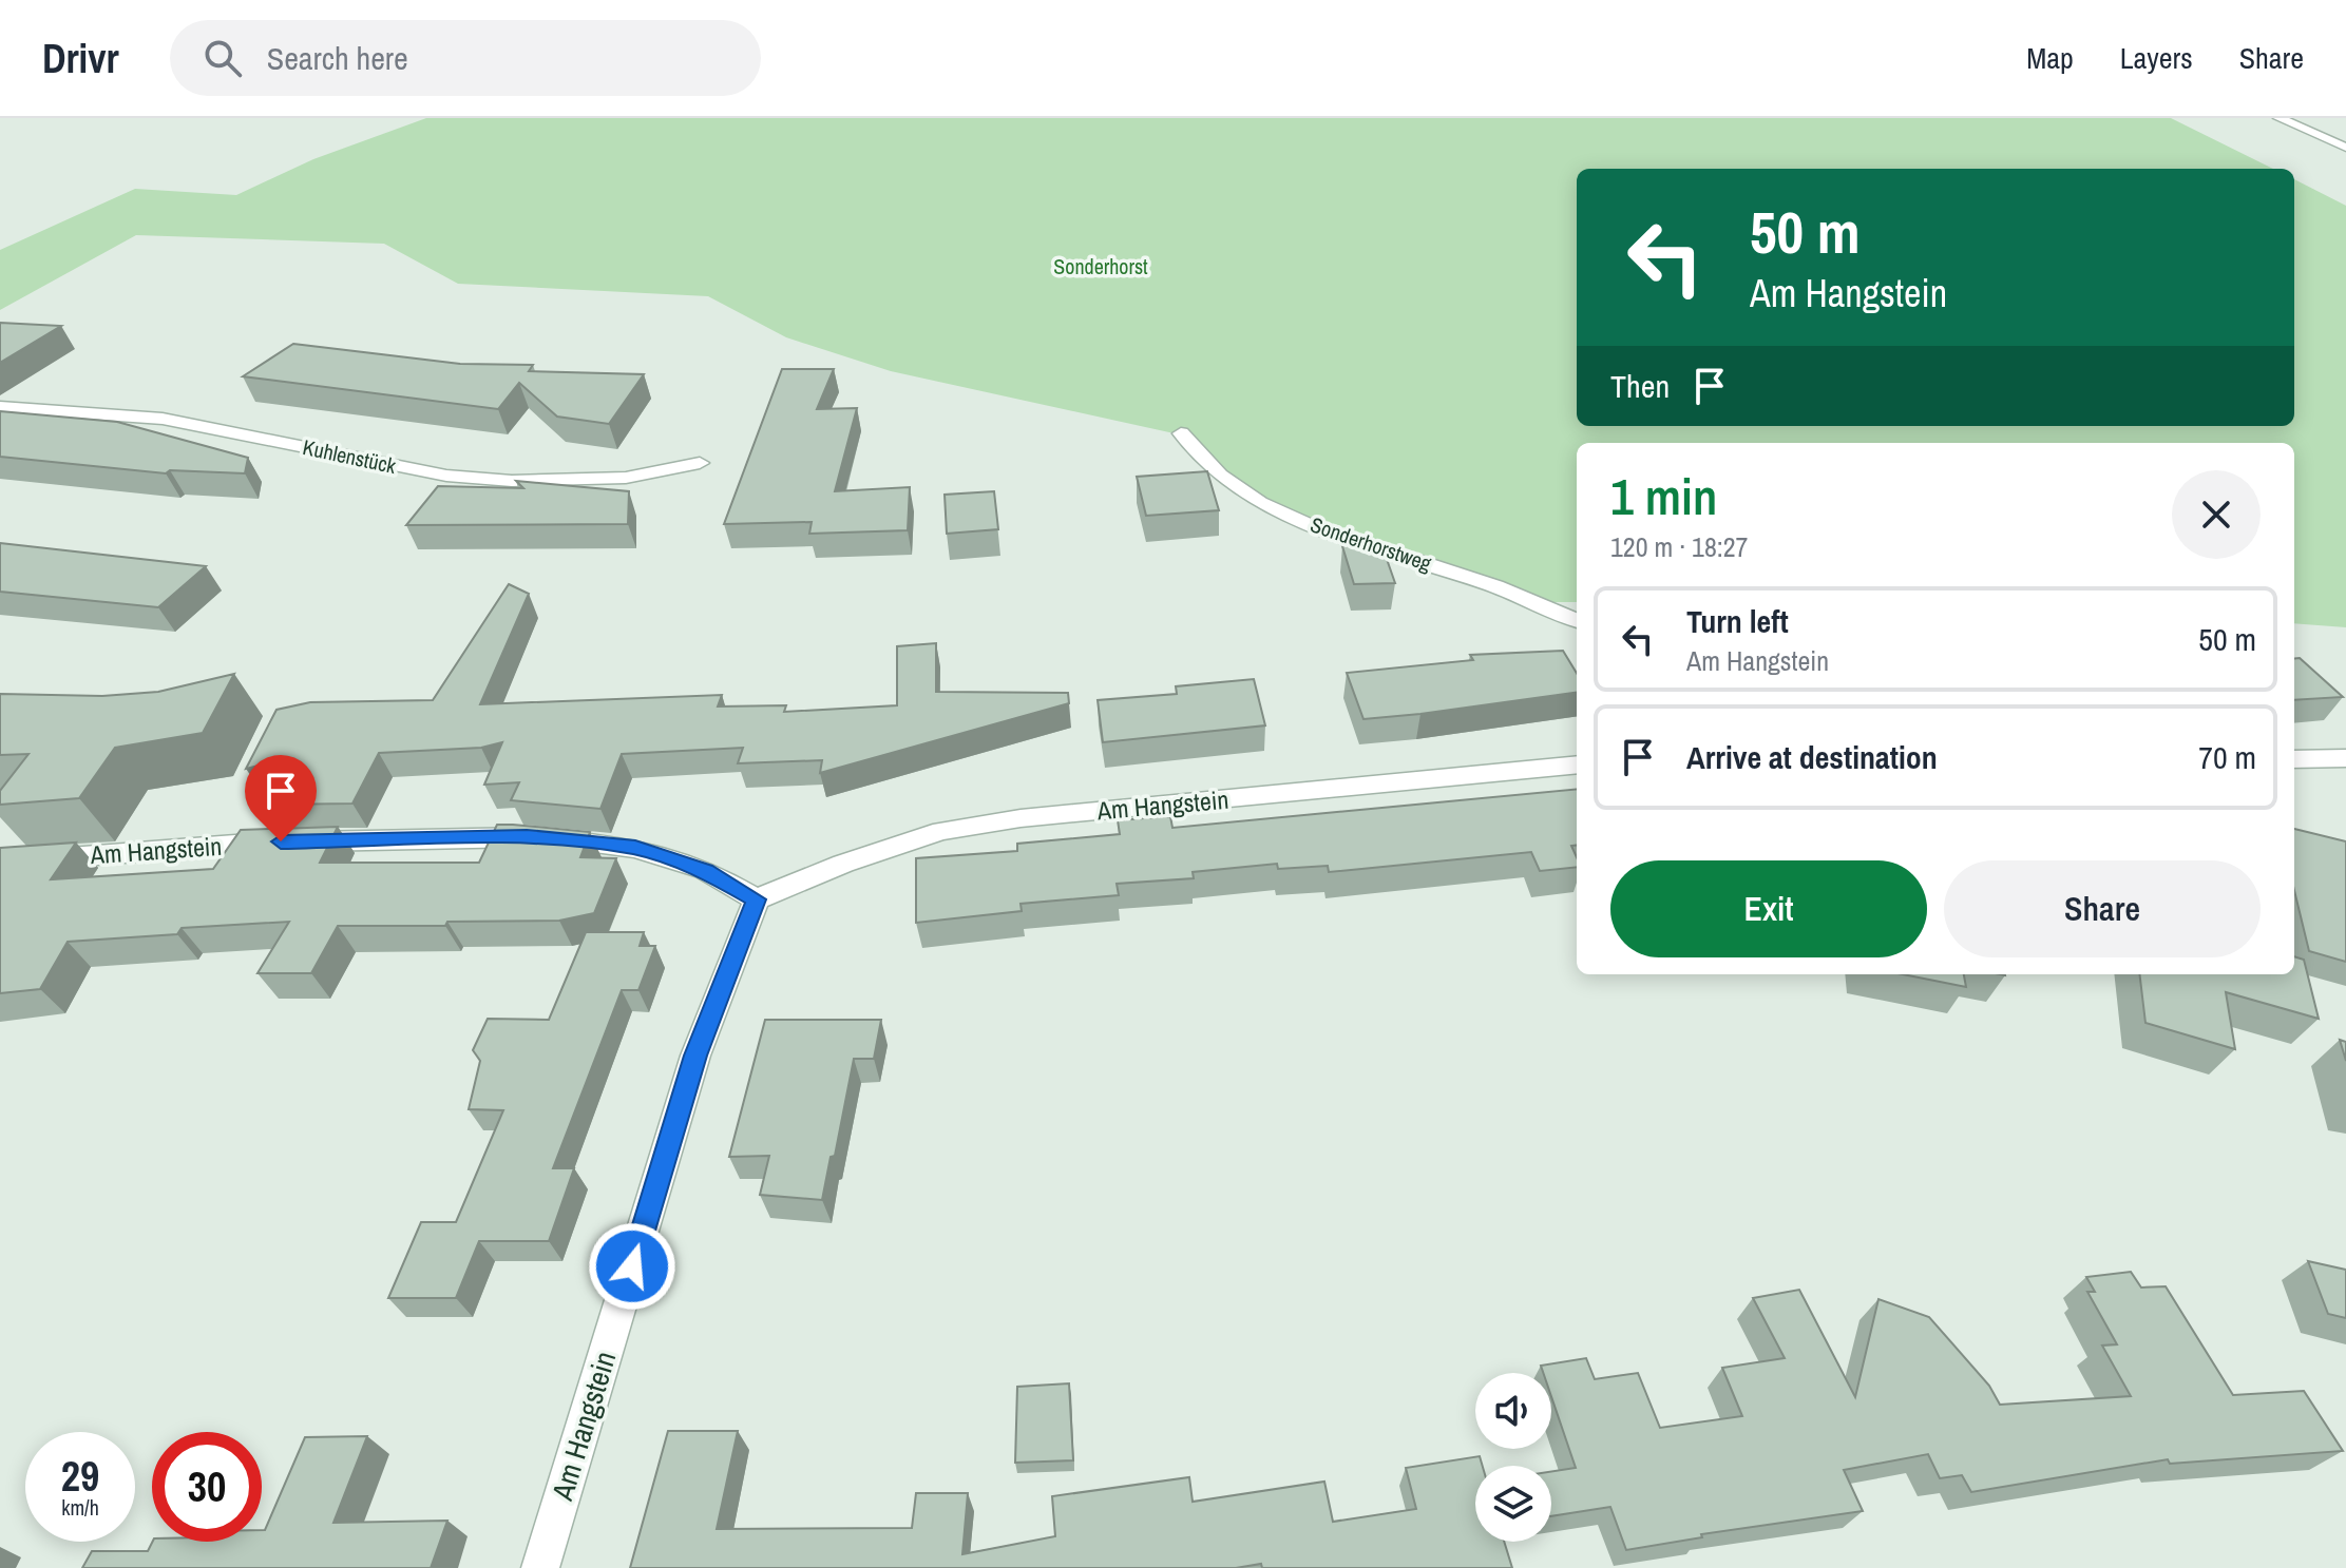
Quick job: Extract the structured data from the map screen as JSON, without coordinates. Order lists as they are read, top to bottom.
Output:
{
  "streets": {
    "street": ["Kuhlenstück", "Sonderhorstweg", "Am Hangstein"]
  },
  "parks": ["Sonderhorst"],
  "page": {
    "header": "Drivr",
    "search": "Search here",
    "nav": ["Map", "Layers", "Share"],
    "turn": ["50 m", "Am Hangstein"],
    "then": "Then",
    "heading": ["1 min", "120 m · 18:27"],
    "list": [
      {
        "name": "Turn left",
        "note": "Am Hangstein",
        "value": "50 m"
      },
      {
        "name": "Arrive at destination",
        "value": "70 m"
      }
    ],
    "buttons": ["Exit", "Share"],
    "speed": "29 km/h",
    "limit": "30"
  }
}
